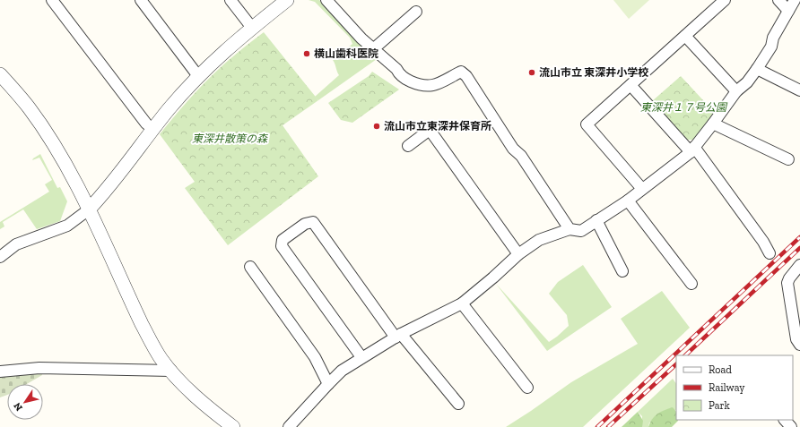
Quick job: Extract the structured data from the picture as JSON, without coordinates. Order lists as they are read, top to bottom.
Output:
{
  "parks": ["東深井１７号公園", "東深井散策の森"],
  "places": ["横山歯科医院", "流山市立 東深井小学校", "流山市立東深井保育所"],
  "legend": ["Road", "Railway", "Park"],
  "north": "bottom left"
}
